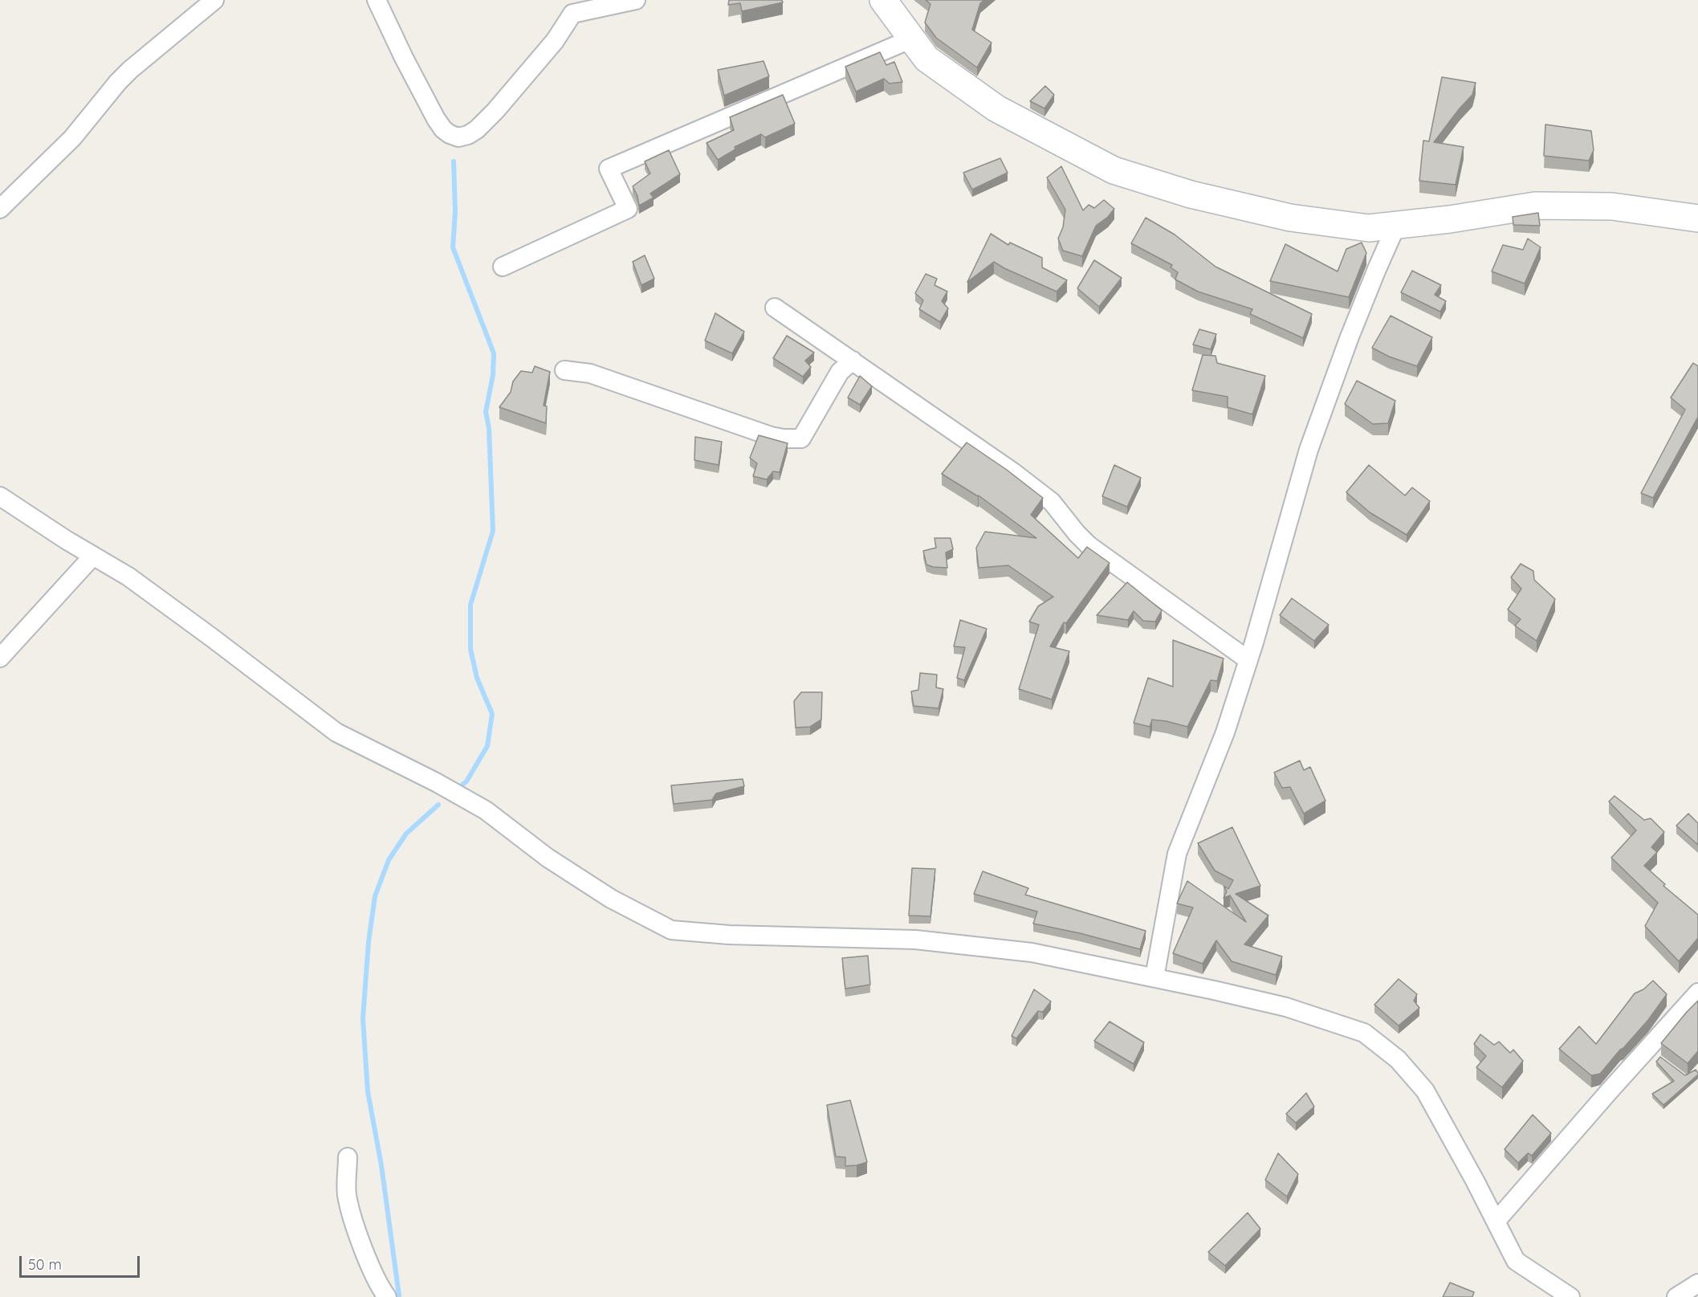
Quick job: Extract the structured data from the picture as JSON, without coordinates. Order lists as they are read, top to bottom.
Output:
{
  "scale_bar": "50 m"
}
